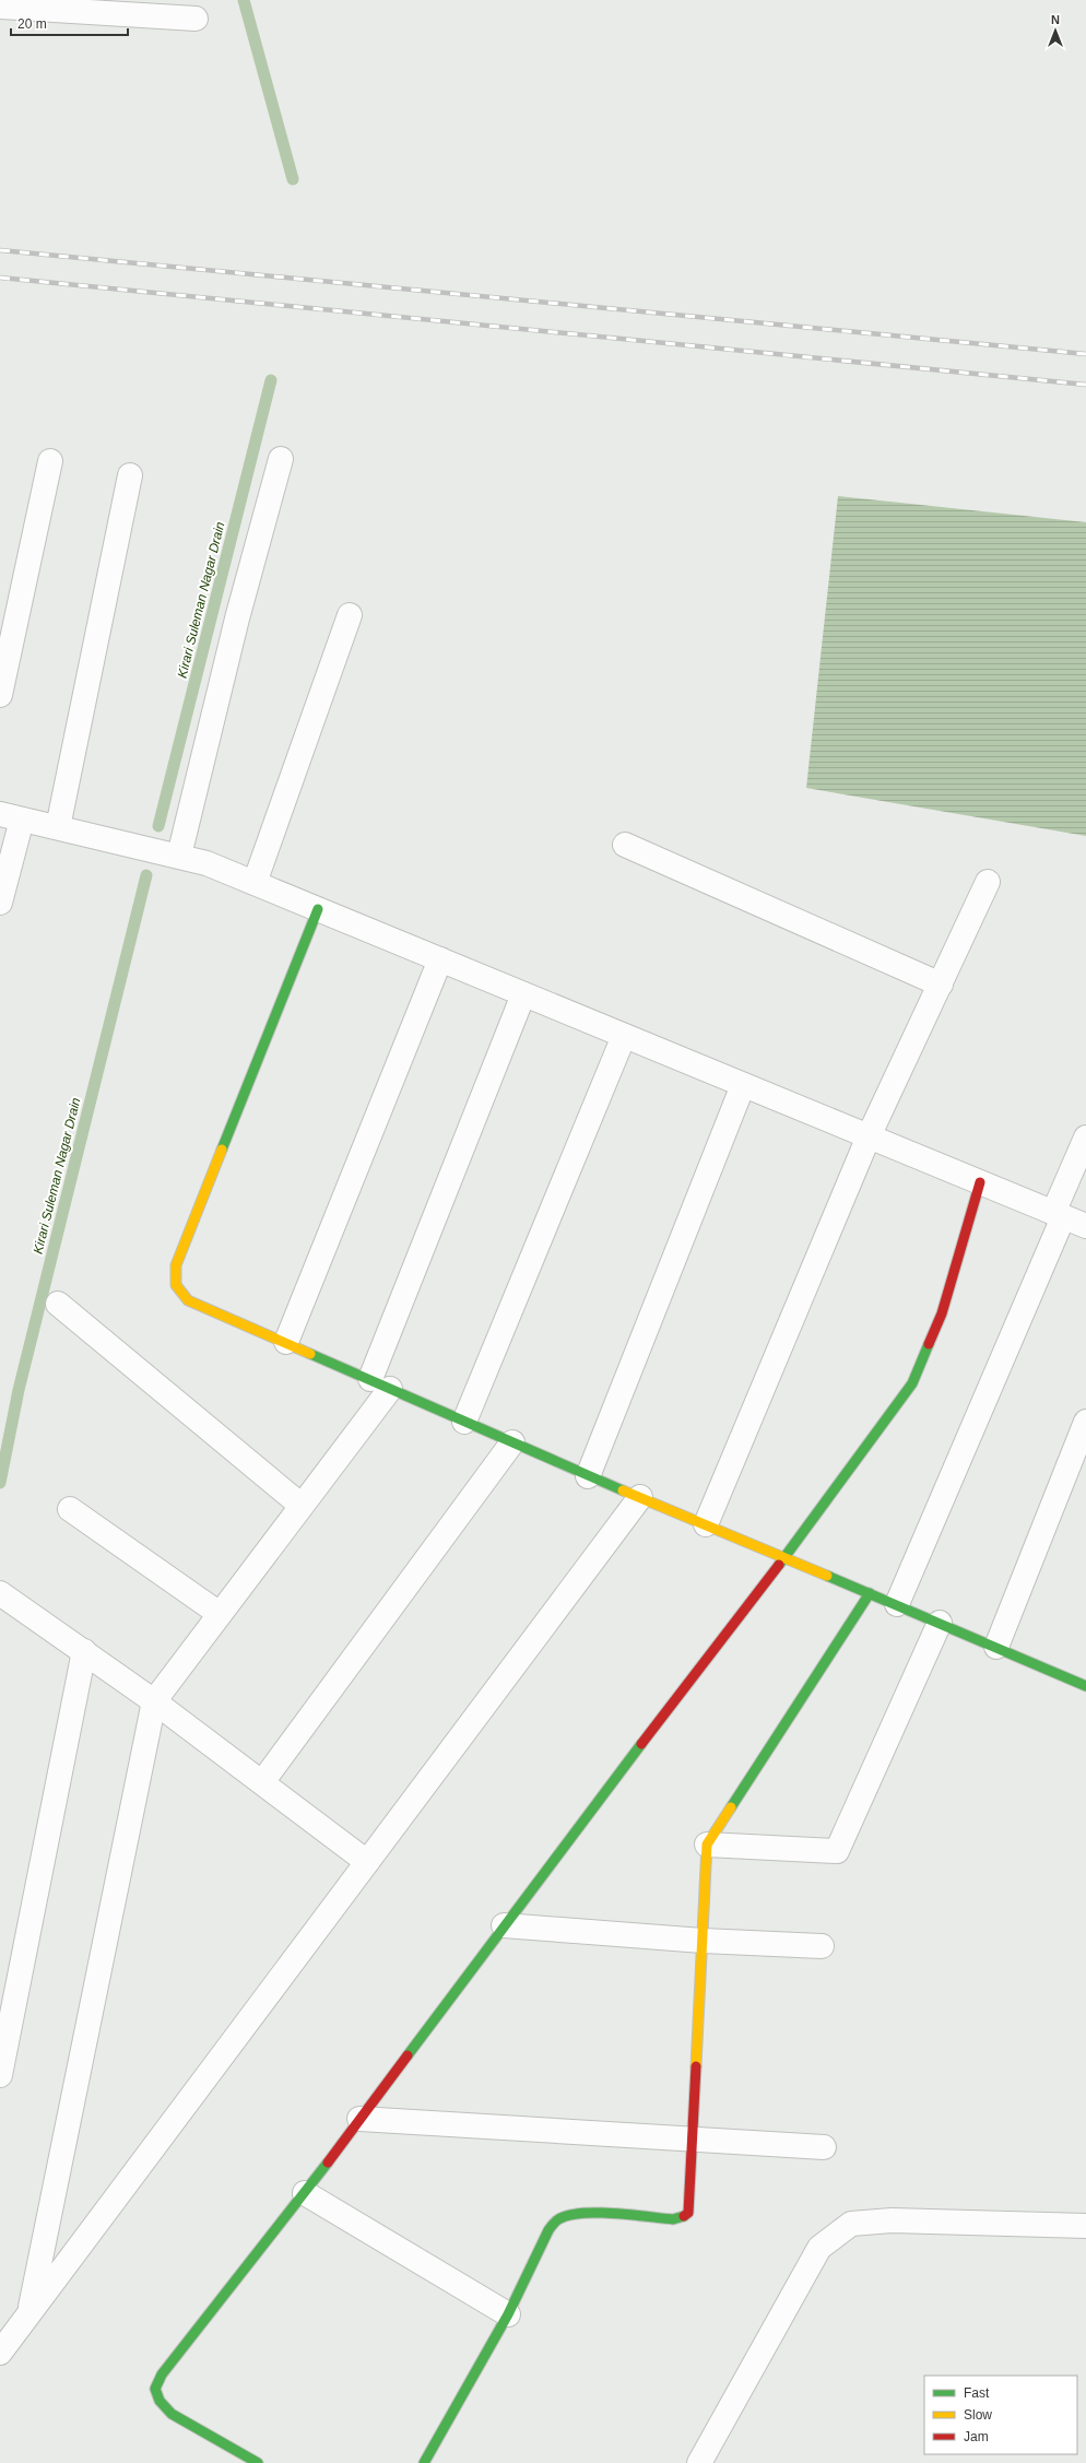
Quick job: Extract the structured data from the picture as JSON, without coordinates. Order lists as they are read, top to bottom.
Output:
{
  "water": ["Kirari Suleman Nagar Drain"],
  "legend": ["Fast", "Slow", "Jam"],
  "scale_bar": "20 m",
  "north": "top"
}
